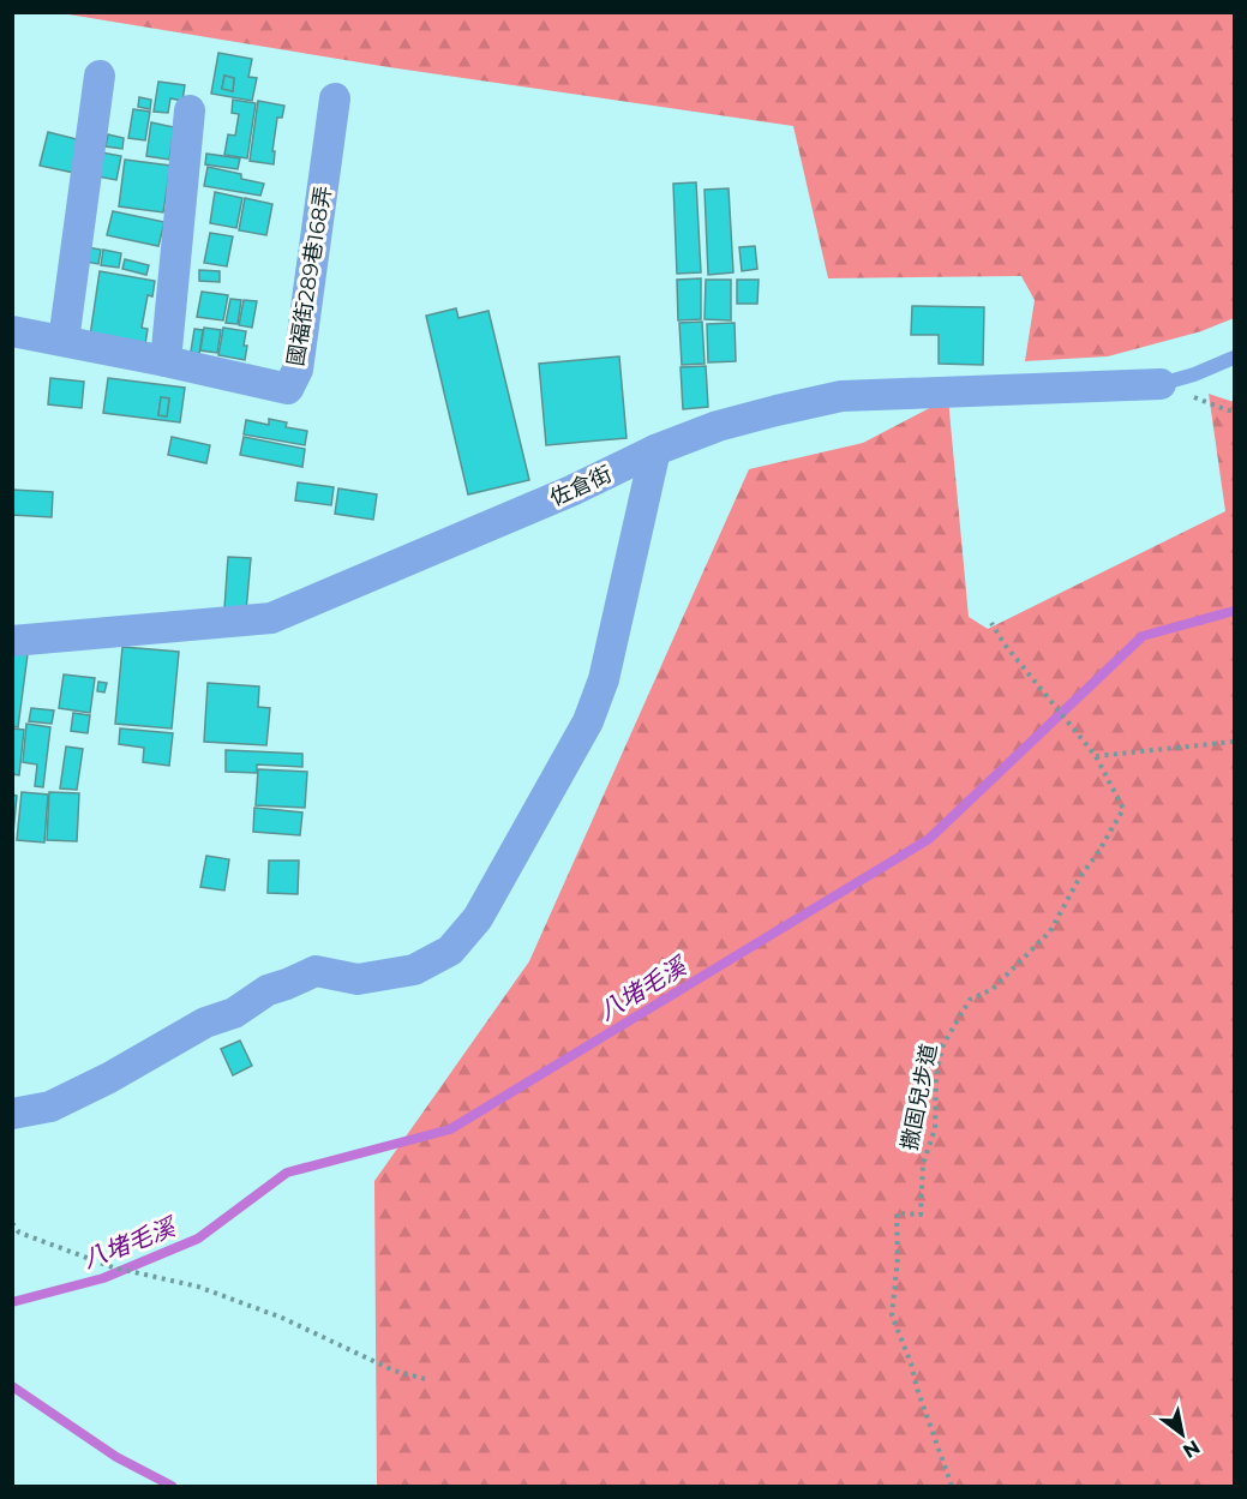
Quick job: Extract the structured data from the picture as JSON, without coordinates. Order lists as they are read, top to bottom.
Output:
{
  "streets": {
    "street": ["國福街289巷168弄", "佐倉街"],
    "path": ["撒固兒步道"]
  },
  "water": ["八堵毛溪"],
  "north": "bottom right"
}
